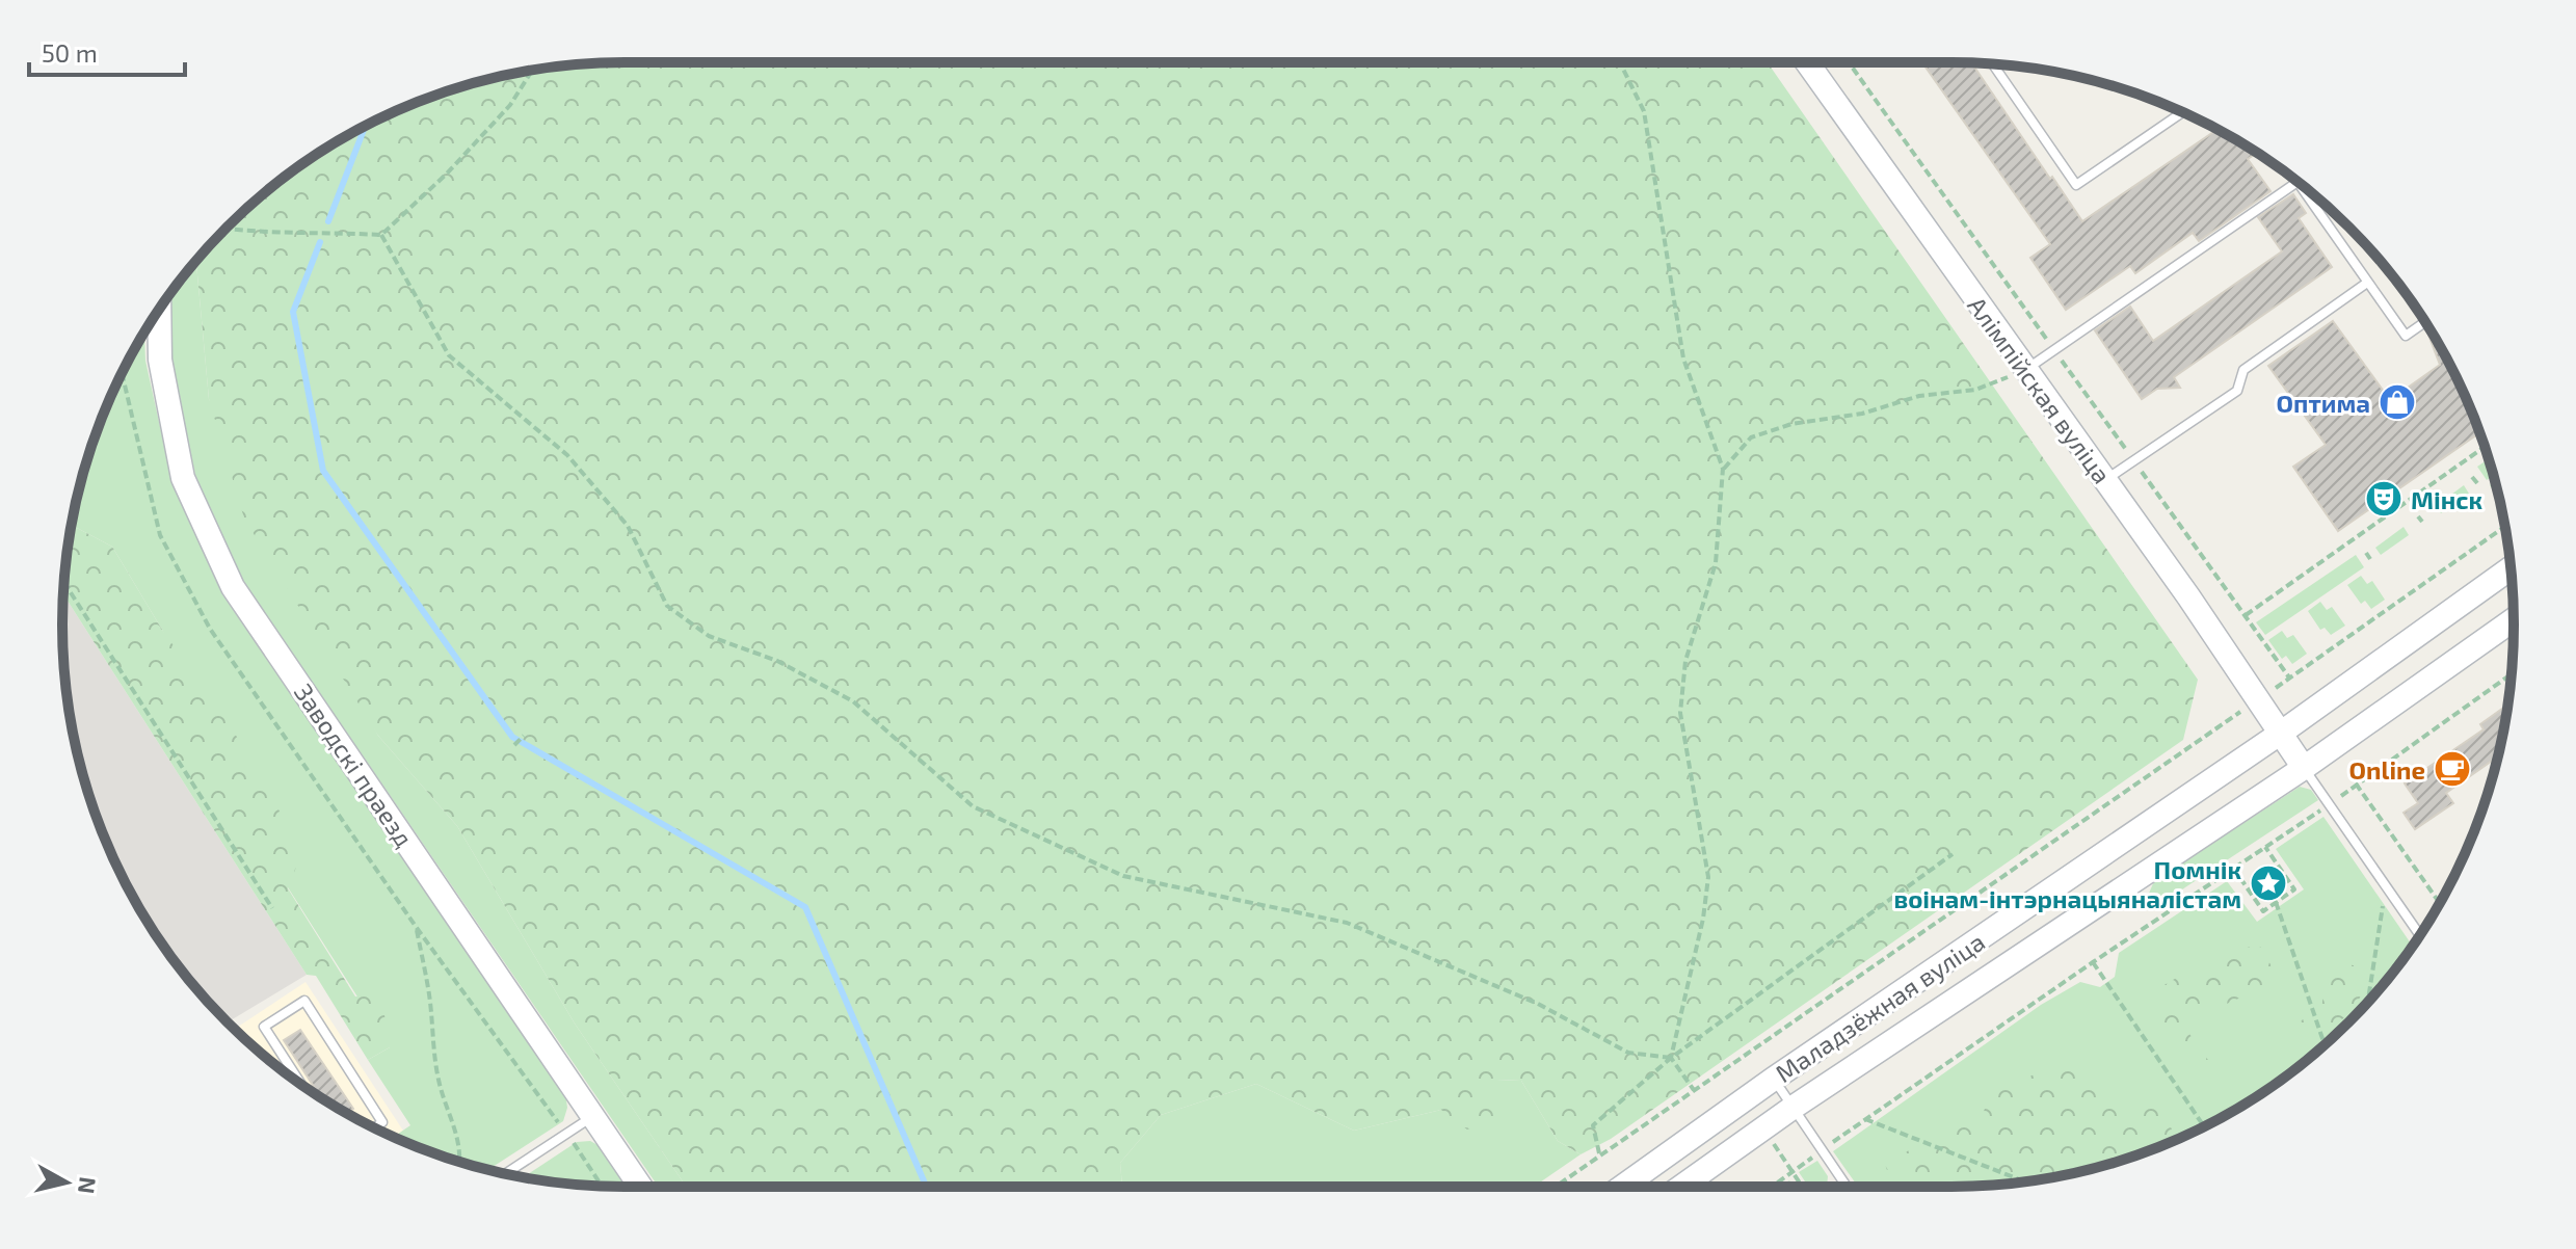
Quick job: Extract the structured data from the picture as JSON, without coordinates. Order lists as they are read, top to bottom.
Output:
{
  "streets": {
    "main road": ["Алімпійская вуліца", "Заводскі праезд", "Маладзёжная вуліца"]
  },
  "crossings": [
    ["Алімпійская вуліца", "Маладзёжная вуліца"]
  ],
  "places": {
    "shop": ["Оптима"],
    "theatre": ["Мінск"],
    "cafe": ["Online"],
    "place": ["Помнік воінам-інтэрнацыяналістам"]
  },
  "scale_bar": "50 m",
  "north": "right"
}
